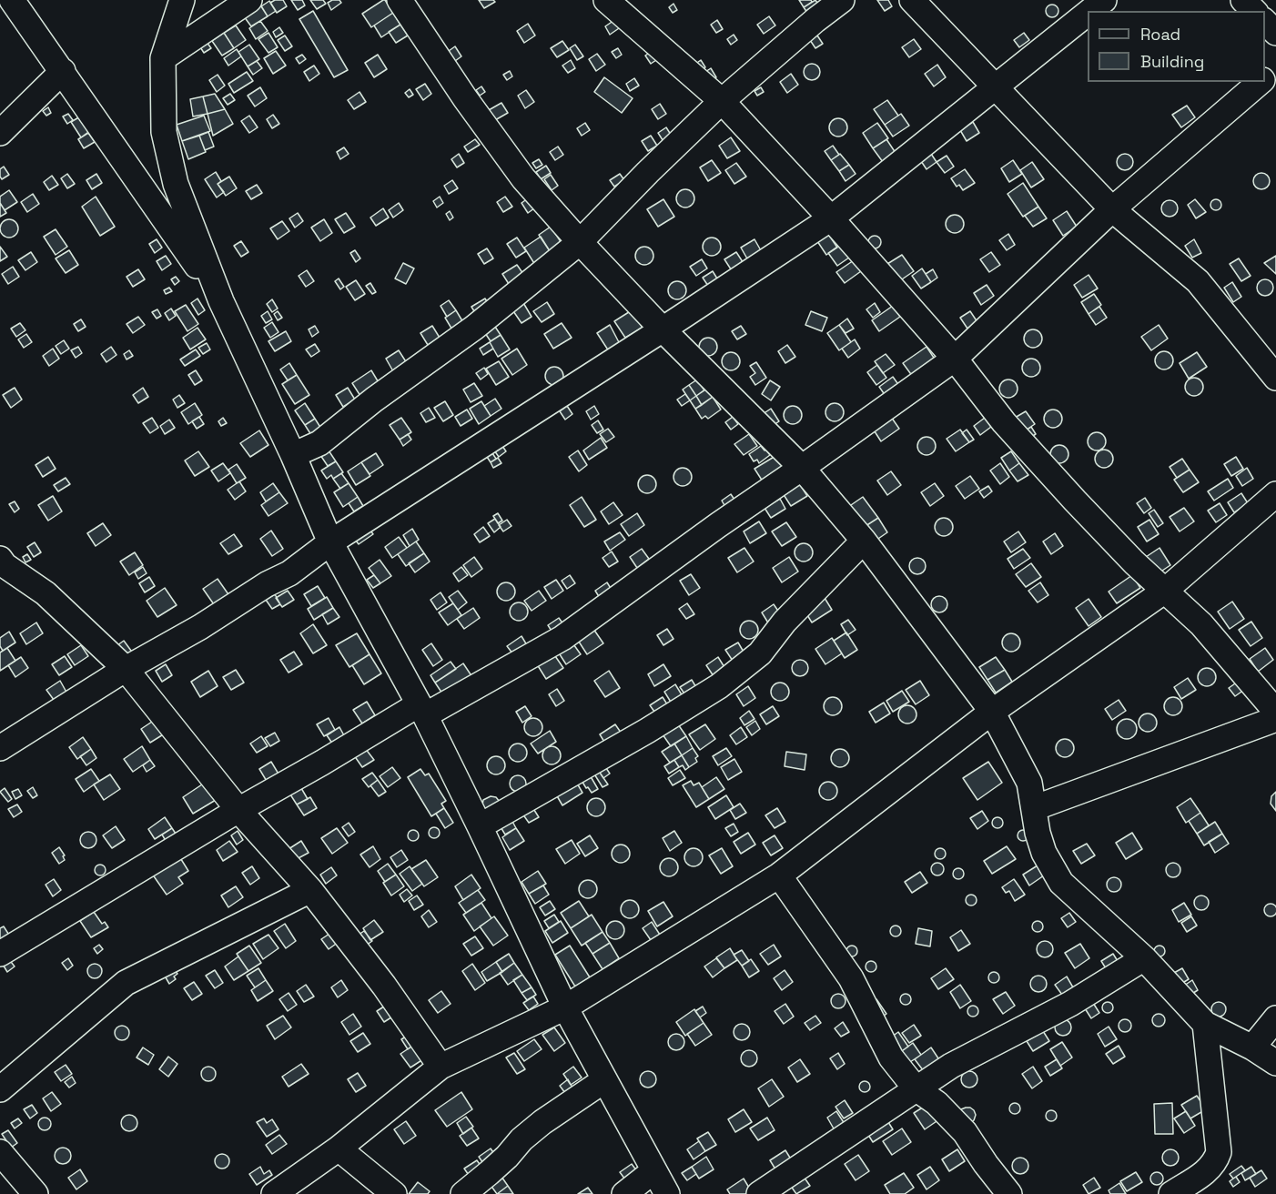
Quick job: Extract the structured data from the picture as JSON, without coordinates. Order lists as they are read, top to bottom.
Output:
{
  "legend": ["Road", "Building"]
}
